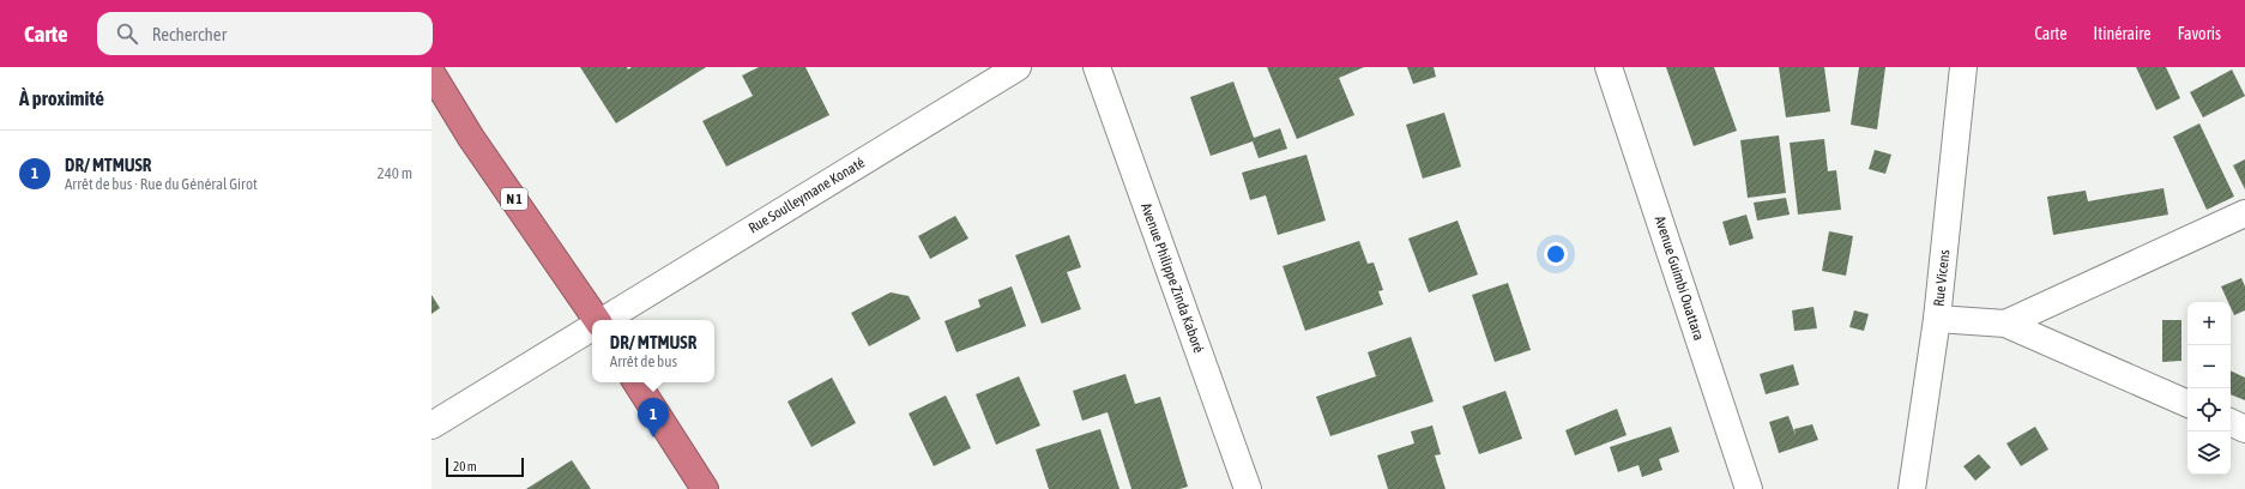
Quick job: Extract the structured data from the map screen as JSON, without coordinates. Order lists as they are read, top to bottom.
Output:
{
  "streets": {
    "highway": ["N 1"],
    "street": [
      "Rue Soulleymane Konaté",
      "Avenue Philippe Zinda Kaboré",
      "Avenue Guimbi Ouattara",
      "Rue Vicens"
    ]
  },
  "scale_bar": "20 m",
  "page": {
    "header": "Carte",
    "search": "Rechercher",
    "nav": ["Carte", "Itinéraire", "Favoris"],
    "heading": "À proximité",
    "list": [
      {
        "mark": "1",
        "name": "DR/ MTMUSR",
        "note": "Arrêt de bus · Rue du Général Girot",
        "value": "240 m"
      }
    ],
    "map_buttons": ["+", "−"],
    "popup": ["DR/ MTMUSR", "Arrêt de bus"],
    "pins": "1",
    "scale": "20 m"
  }
}
